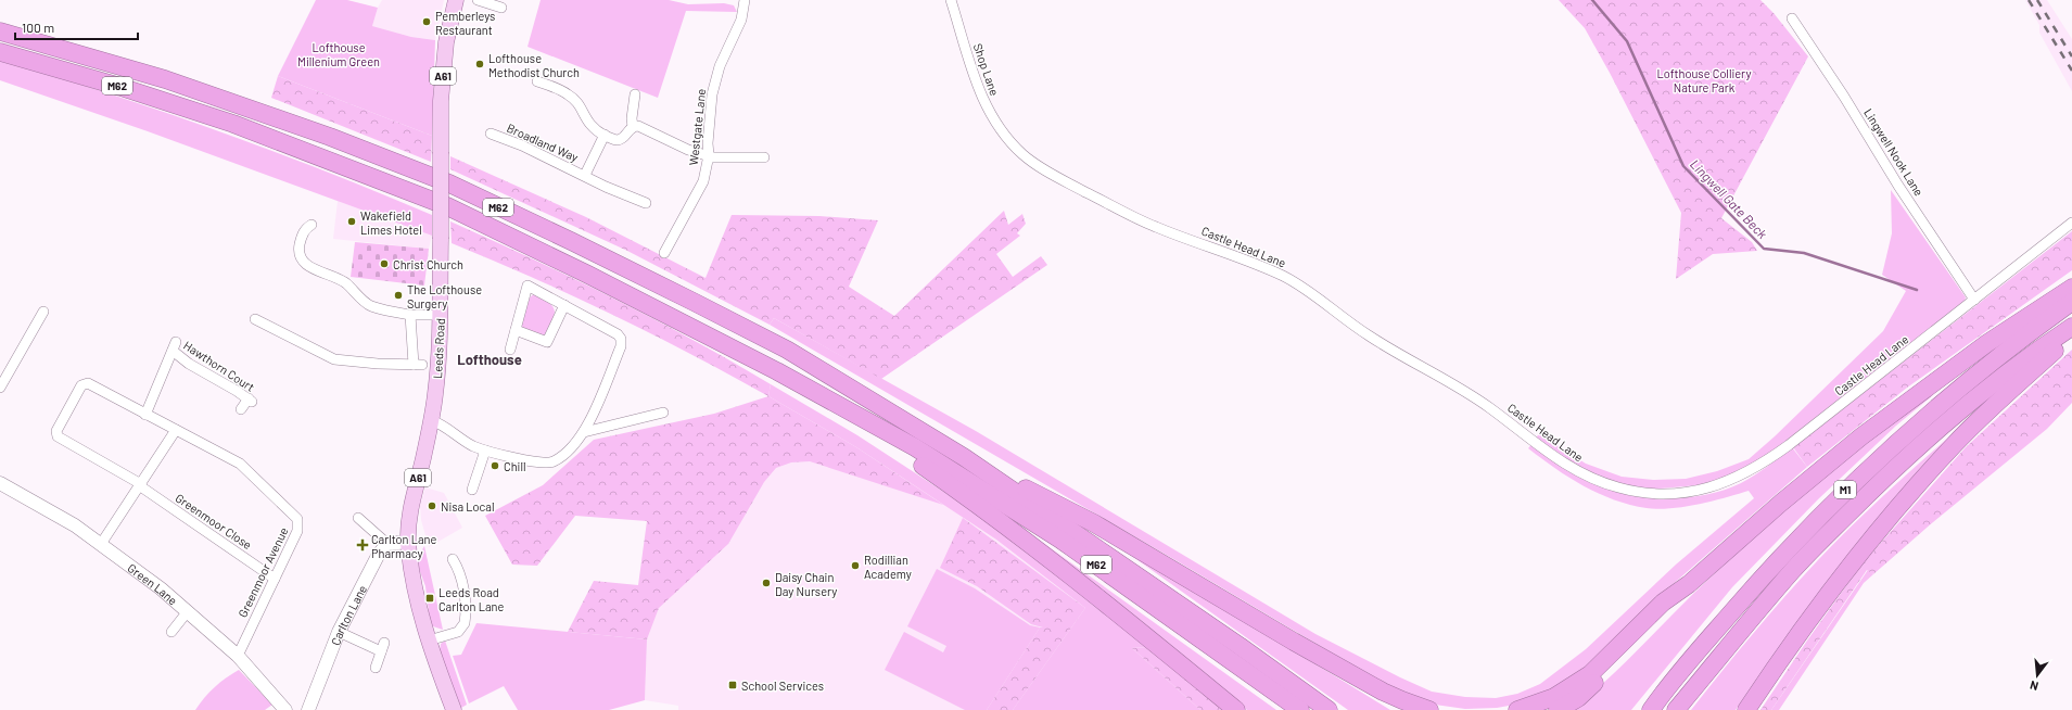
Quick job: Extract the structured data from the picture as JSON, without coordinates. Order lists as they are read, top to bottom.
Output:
{
  "streets": {
    "highway": ["M62", "M1"],
    "main road": [
      "A61",
      "Leeds Road",
      "Green Lane",
      "Carlton Lane"
    ],
    "street": [
      "Shop Lane",
      "Westgate Lane",
      "Broadland Way",
      "Lingwell Nook Lane",
      "Castle Head Lane",
      "Hawthorn Court",
      "Greenmoor Close",
      "Greenmoor Avenue"
    ]
  },
  "crossings": [
    ["Shop Lane", "Castle Head Lane"],
    ["Lingwell Nook Lane", "Castle Head Lane"],
    ["Hawthorn Court", "Greenmoor Avenue"],
    ["Greenmoor Close", "Greenmoor Avenue"],
    ["Greenmoor Avenue", "Green Lane"]
  ],
  "districts": ["Lofthouse"],
  "water": ["Lingwell Gate Beck"],
  "parks": ["Lofthouse Millenium Green", "Lofthouse Colliery Nature Park"],
  "places": {
    "other": [
      "Pemberleys Restaurant",
      "Lofthouse Methodist Church",
      "Wakefield Limes Hotel",
      "Christ Church",
      "The Lofthouse Surgery",
      "Chill",
      "Nisa Local",
      "Rodillian Academy",
      "Daisy Chain Day Nursery"
    ],
    "health": ["Carlton Lane Pharmacy"],
    "transit": ["Leeds Road Carlton Lane", "School Services"]
  },
  "scale_bar": "100 m",
  "north": "bottom"
}
